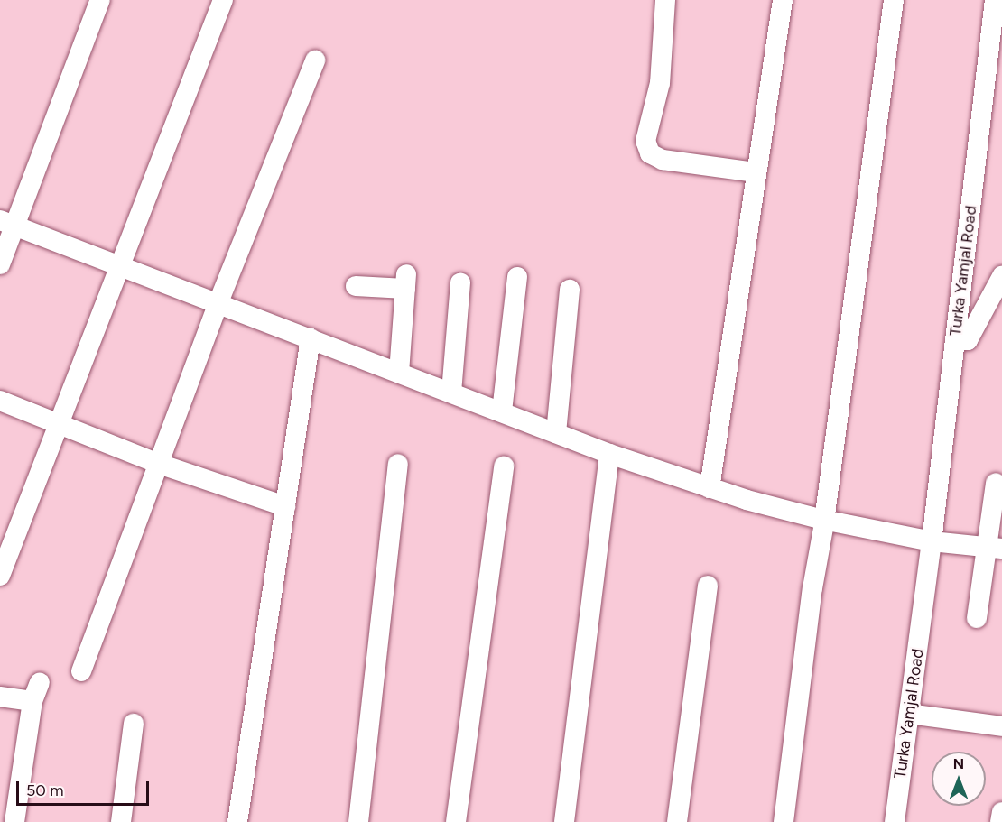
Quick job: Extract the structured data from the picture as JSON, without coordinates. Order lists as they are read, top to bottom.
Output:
{
  "streets": {
    "street": ["Turka Yamjal Road"]
  },
  "scale_bar": "50 m",
  "north": "top"
}
